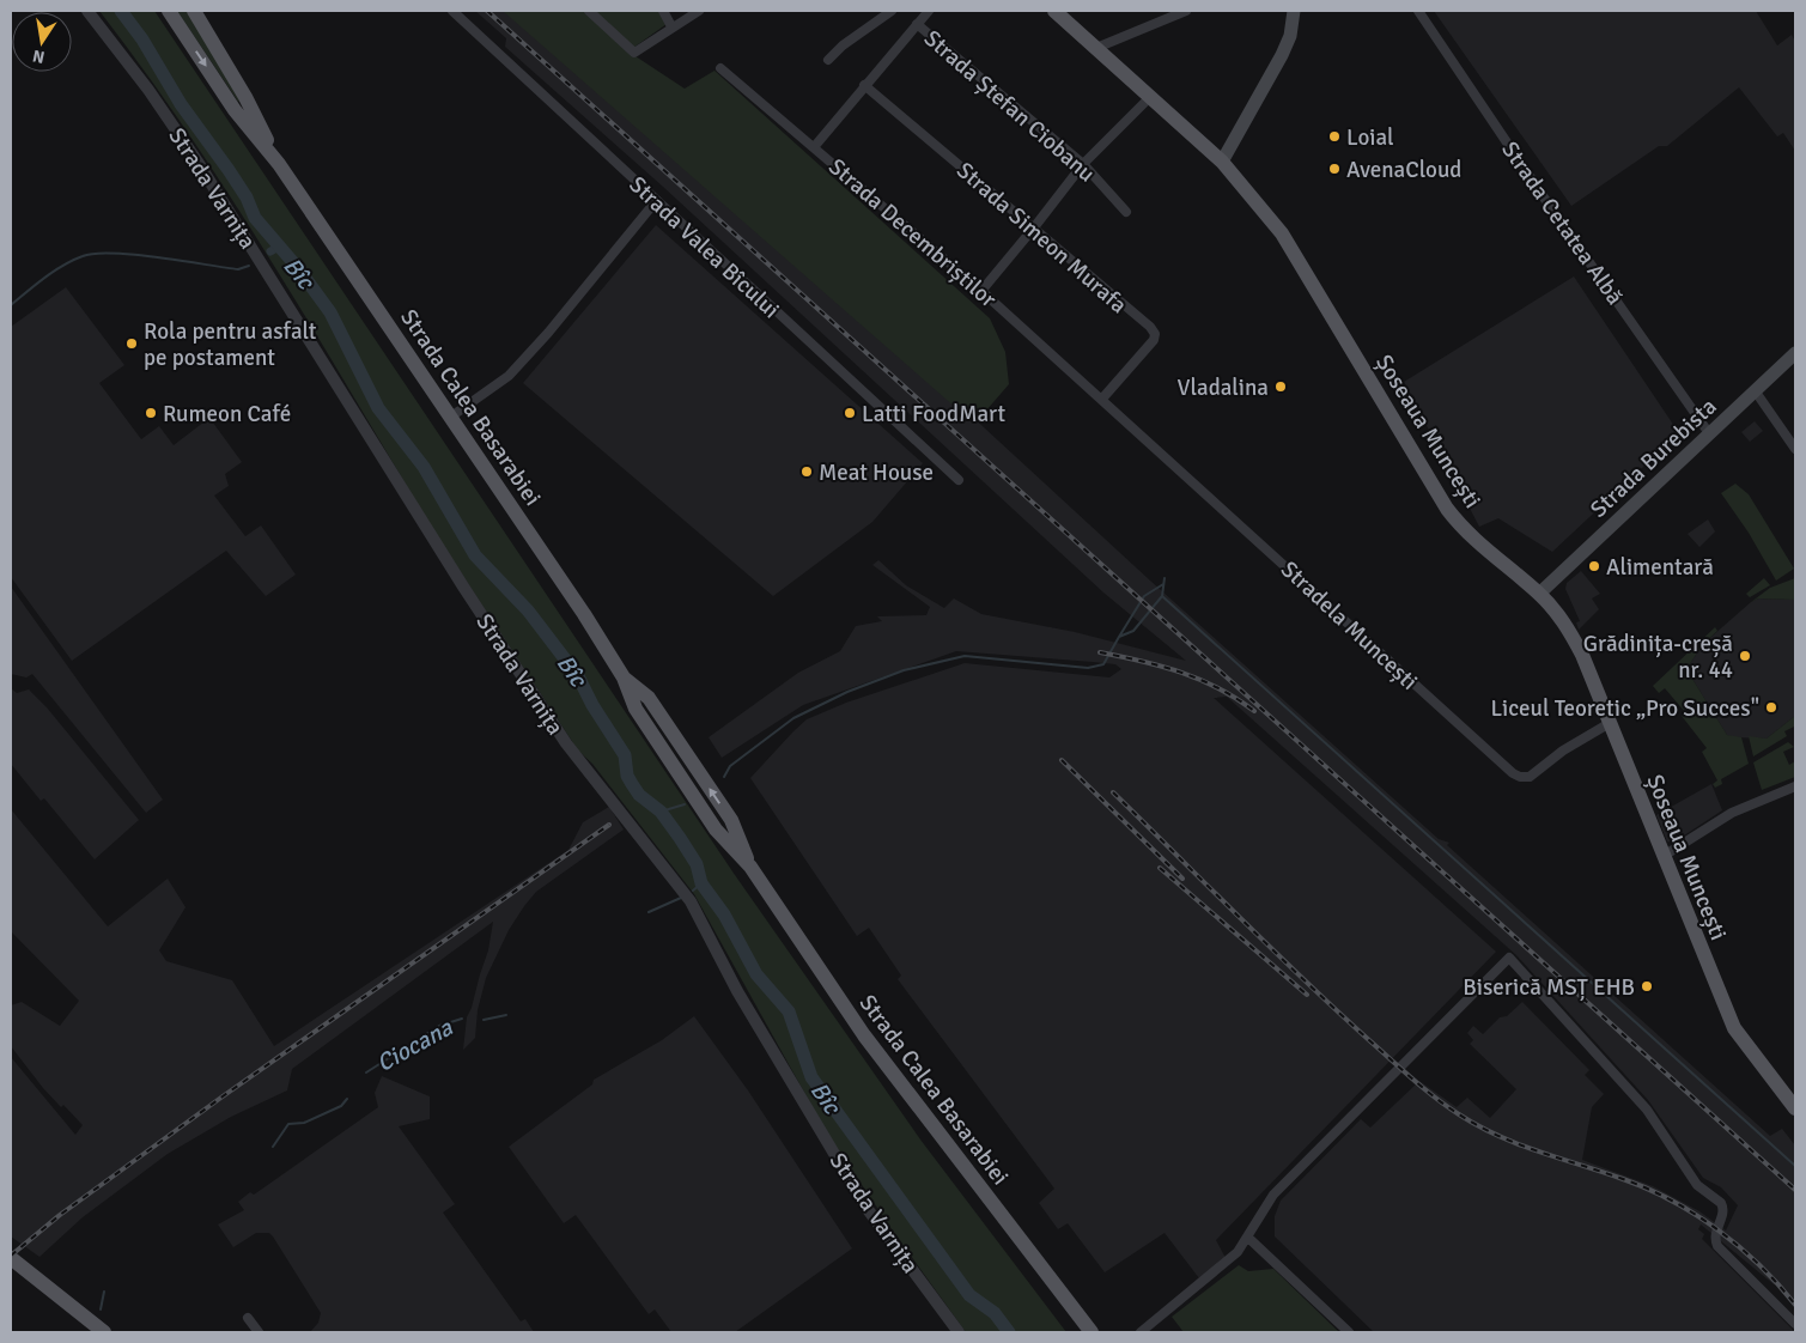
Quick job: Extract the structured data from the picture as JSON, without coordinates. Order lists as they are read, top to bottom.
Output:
{
  "streets": {
    "main road": ["Strada Calea Basarabiei", "Șoseaua Muncești", "Strada Burebista"],
    "street": [
      "Strada Ștefan Ciobanu",
      "Strada Varnița",
      "Strada Cetatea Albă",
      "Strada Decembriștilor",
      "Strada Simeon Murafa",
      "Strada Valea Bîcului",
      "Stradela Muncești"
    ]
  },
  "crossings": [
    ["Strada Cetatea Albă", "Strada Burebista"],
    ["Strada Decembriștilor", "Strada Simeon Murafa"],
    ["Strada Decembriștilor", "Stradela Muncești"],
    ["Strada Simeon Murafa", "Stradela Muncești"],
    ["Șoseaua Muncești", "Strada Burebista"],
    ["Șoseaua Muncești", "Stradela Muncești"]
  ],
  "water": ["Bîc", "Ciocana"],
  "places": [
    "Loial",
    "AvenaCloud",
    "Rola pentru asfalt pe postament",
    "Vladalina",
    "Rumeon Café",
    "Latti FoodMart",
    "Meat House",
    "Alimentară",
    "Grădinița-creșă nr. 44",
    "Liceul Teoretic „Pro Succes\"",
    "Biserică MSȚ EHB"
  ],
  "north": "bottom"
}
